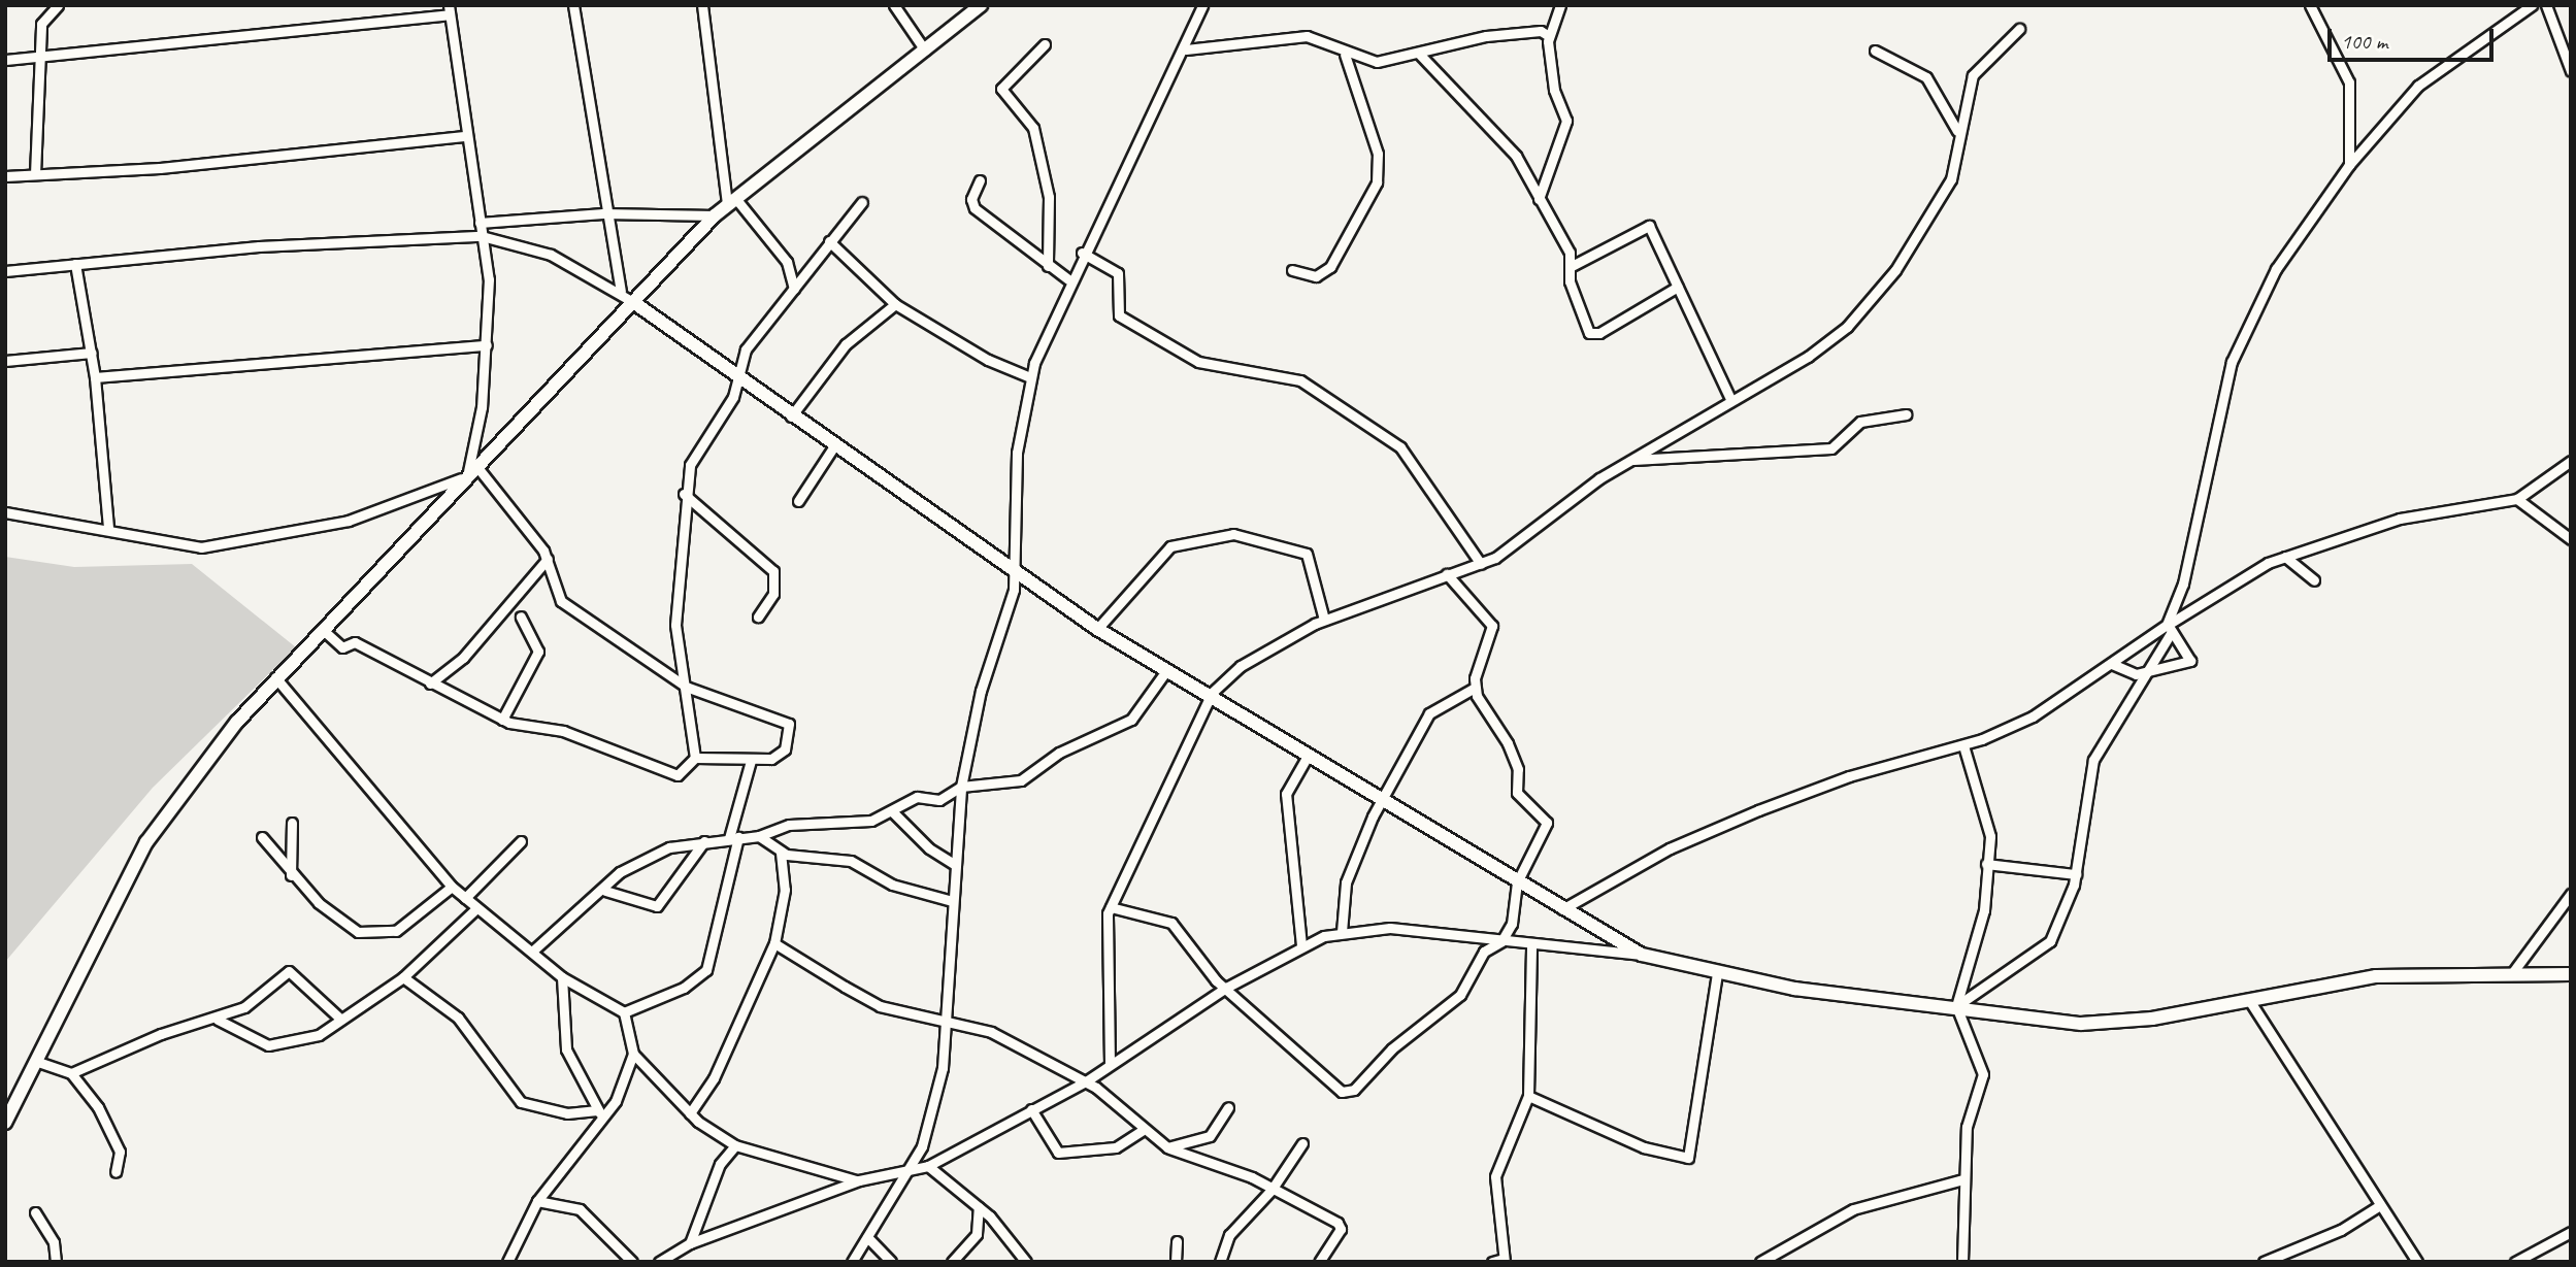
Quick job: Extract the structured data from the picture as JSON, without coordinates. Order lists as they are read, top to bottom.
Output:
{
  "scale_bar": "100 m"
}
